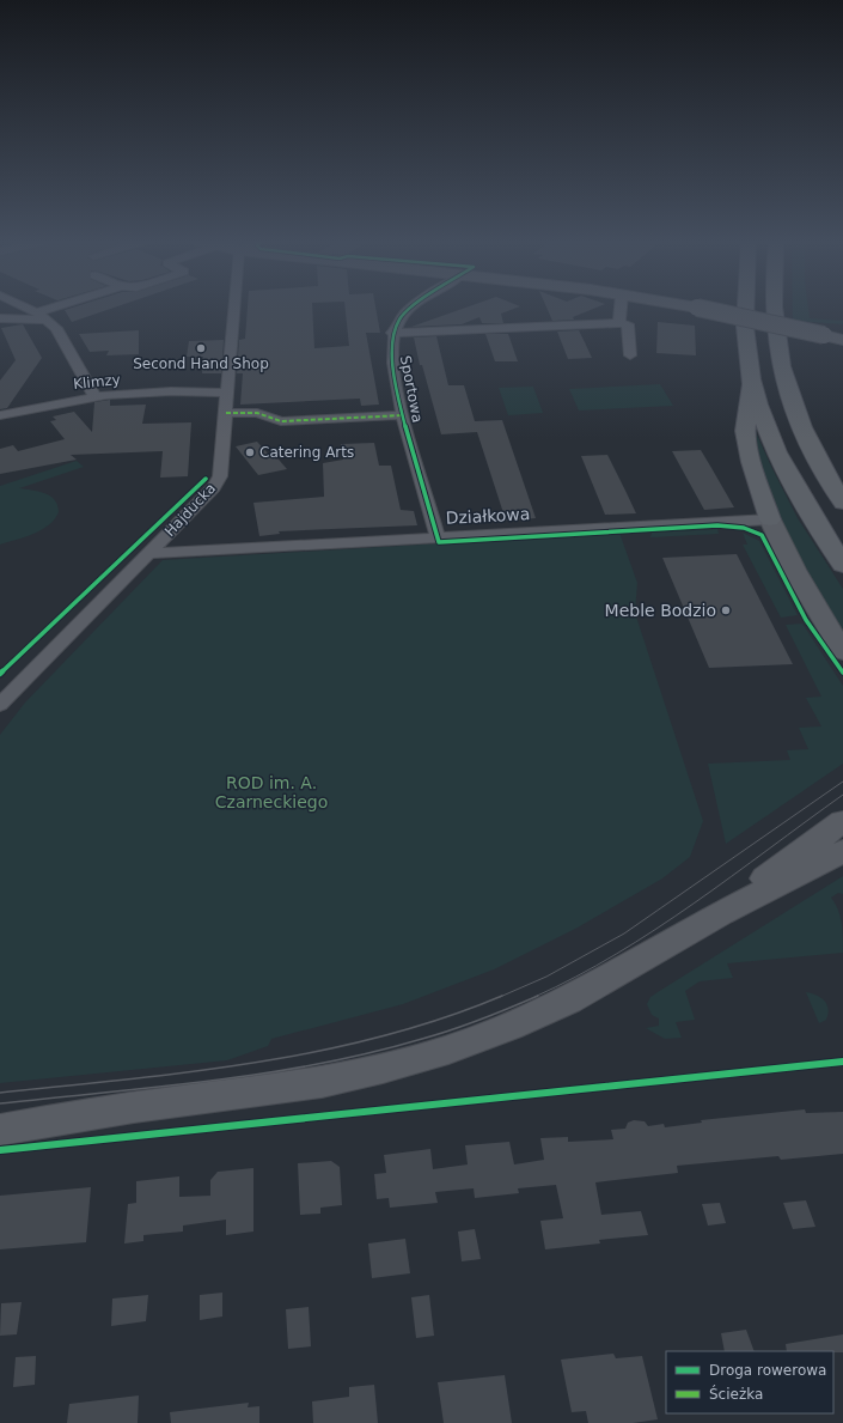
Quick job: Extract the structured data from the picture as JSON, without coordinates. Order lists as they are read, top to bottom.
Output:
{
  "streets": {
    "street": [
      "Klimzy",
      "Sportowa",
      "Hajducka",
      "Działkowa"
    ]
  },
  "crossings": [
    ["Klimzy", "Hajducka"],
    ["Sportowa", "Działkowa"],
    ["Hajducka", "Działkowa"]
  ],
  "parks": ["ROD im. A. Czarneckiego"],
  "places": ["Second Hand Shop", "Catering Arts", "Meble Bodzio"],
  "legend": ["Droga rowerowa", "Ścieżka"]
}
